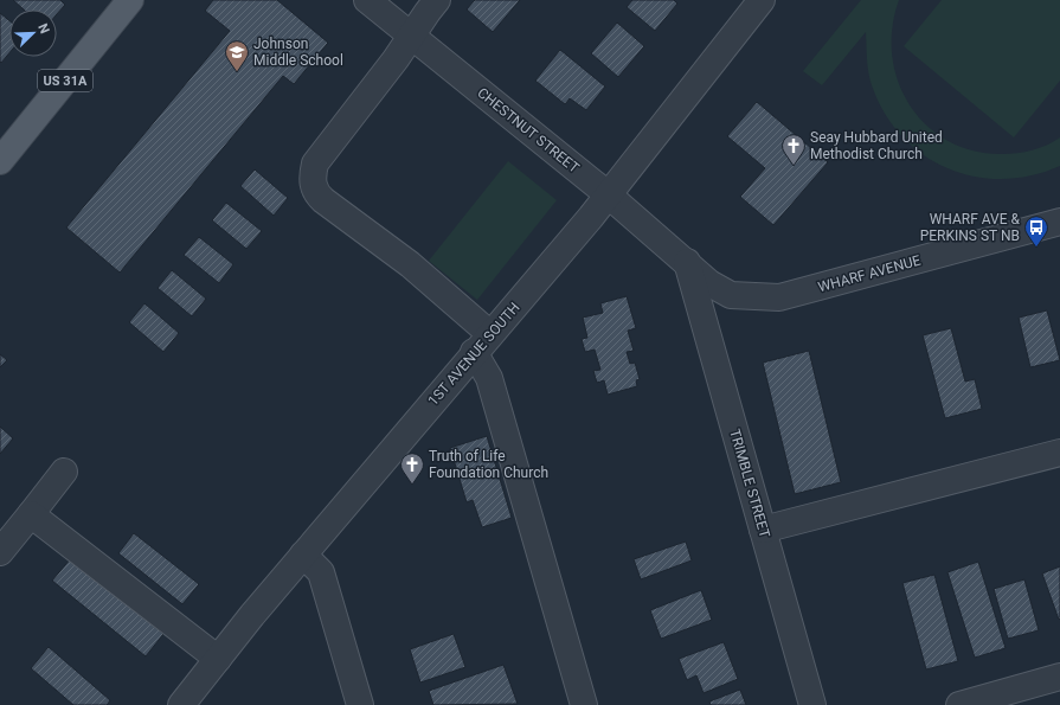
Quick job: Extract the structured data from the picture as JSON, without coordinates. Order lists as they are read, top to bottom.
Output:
{
  "streets": {
    "main road": ["US 31A"],
    "street": [
      "CHESTNUT STREET",
      "WHARF AVENUE",
      "1ST AVENUE SOUTH",
      "TRIMBLE STREET"
    ]
  },
  "crossings": [
    ["CHESTNUT STREET", "WHARF AVENUE"],
    ["CHESTNUT STREET", "1ST AVENUE SOUTH"],
    ["CHESTNUT STREET", "TRIMBLE STREET"],
    ["WHARF AVENUE", "TRIMBLE STREET"]
  ],
  "places": {
    "school or university": ["Johnson Middle School"],
    "church": ["Seay Hubbard United Methodist Church", "Truth of Life Foundation Church"],
    "bus stop": ["WHARF AVE & PERKINS ST NB"]
  },
  "north": "top right"
}
